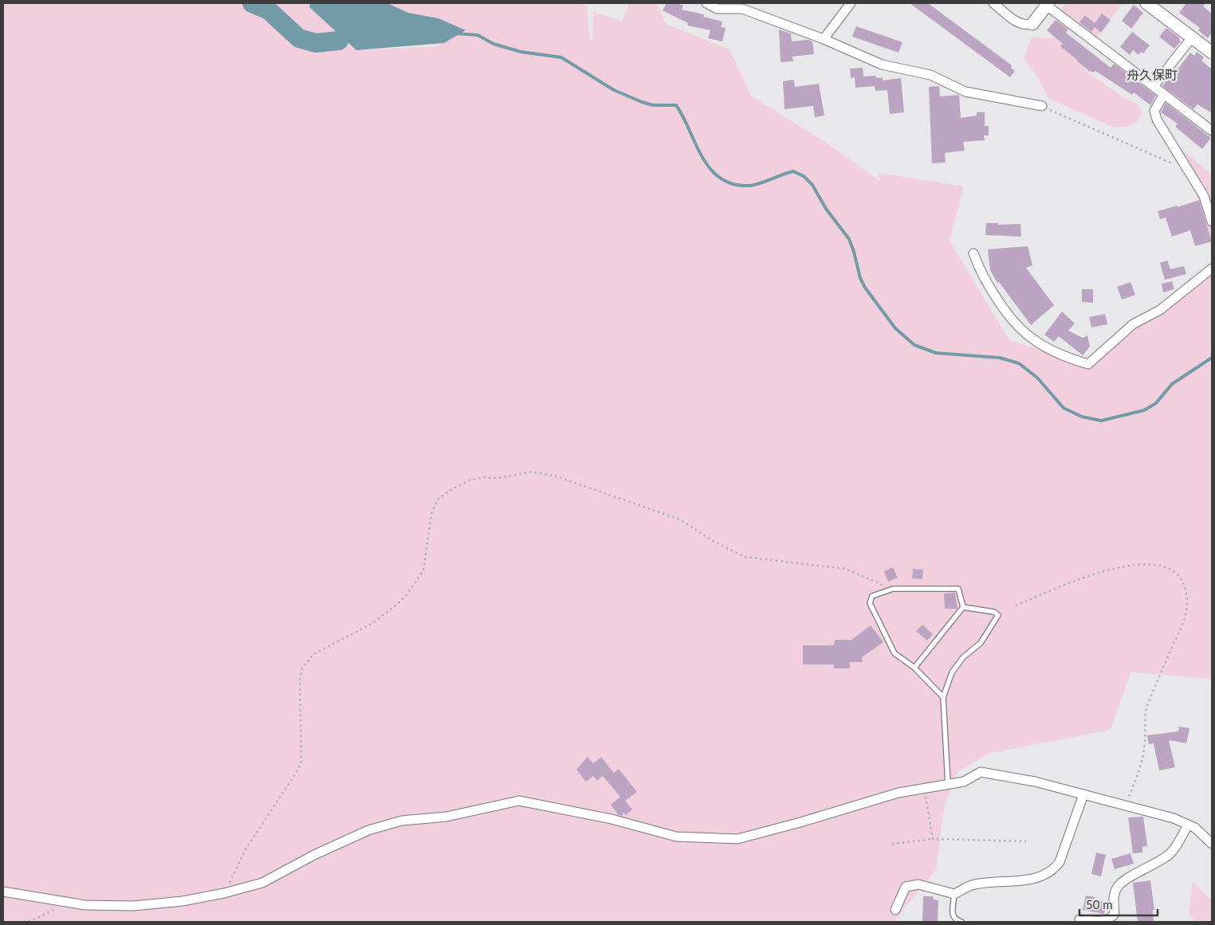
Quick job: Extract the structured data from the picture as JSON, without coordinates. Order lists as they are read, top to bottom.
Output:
{
  "districts": ["舟久保町"],
  "scale_bar": "50 m"
}
